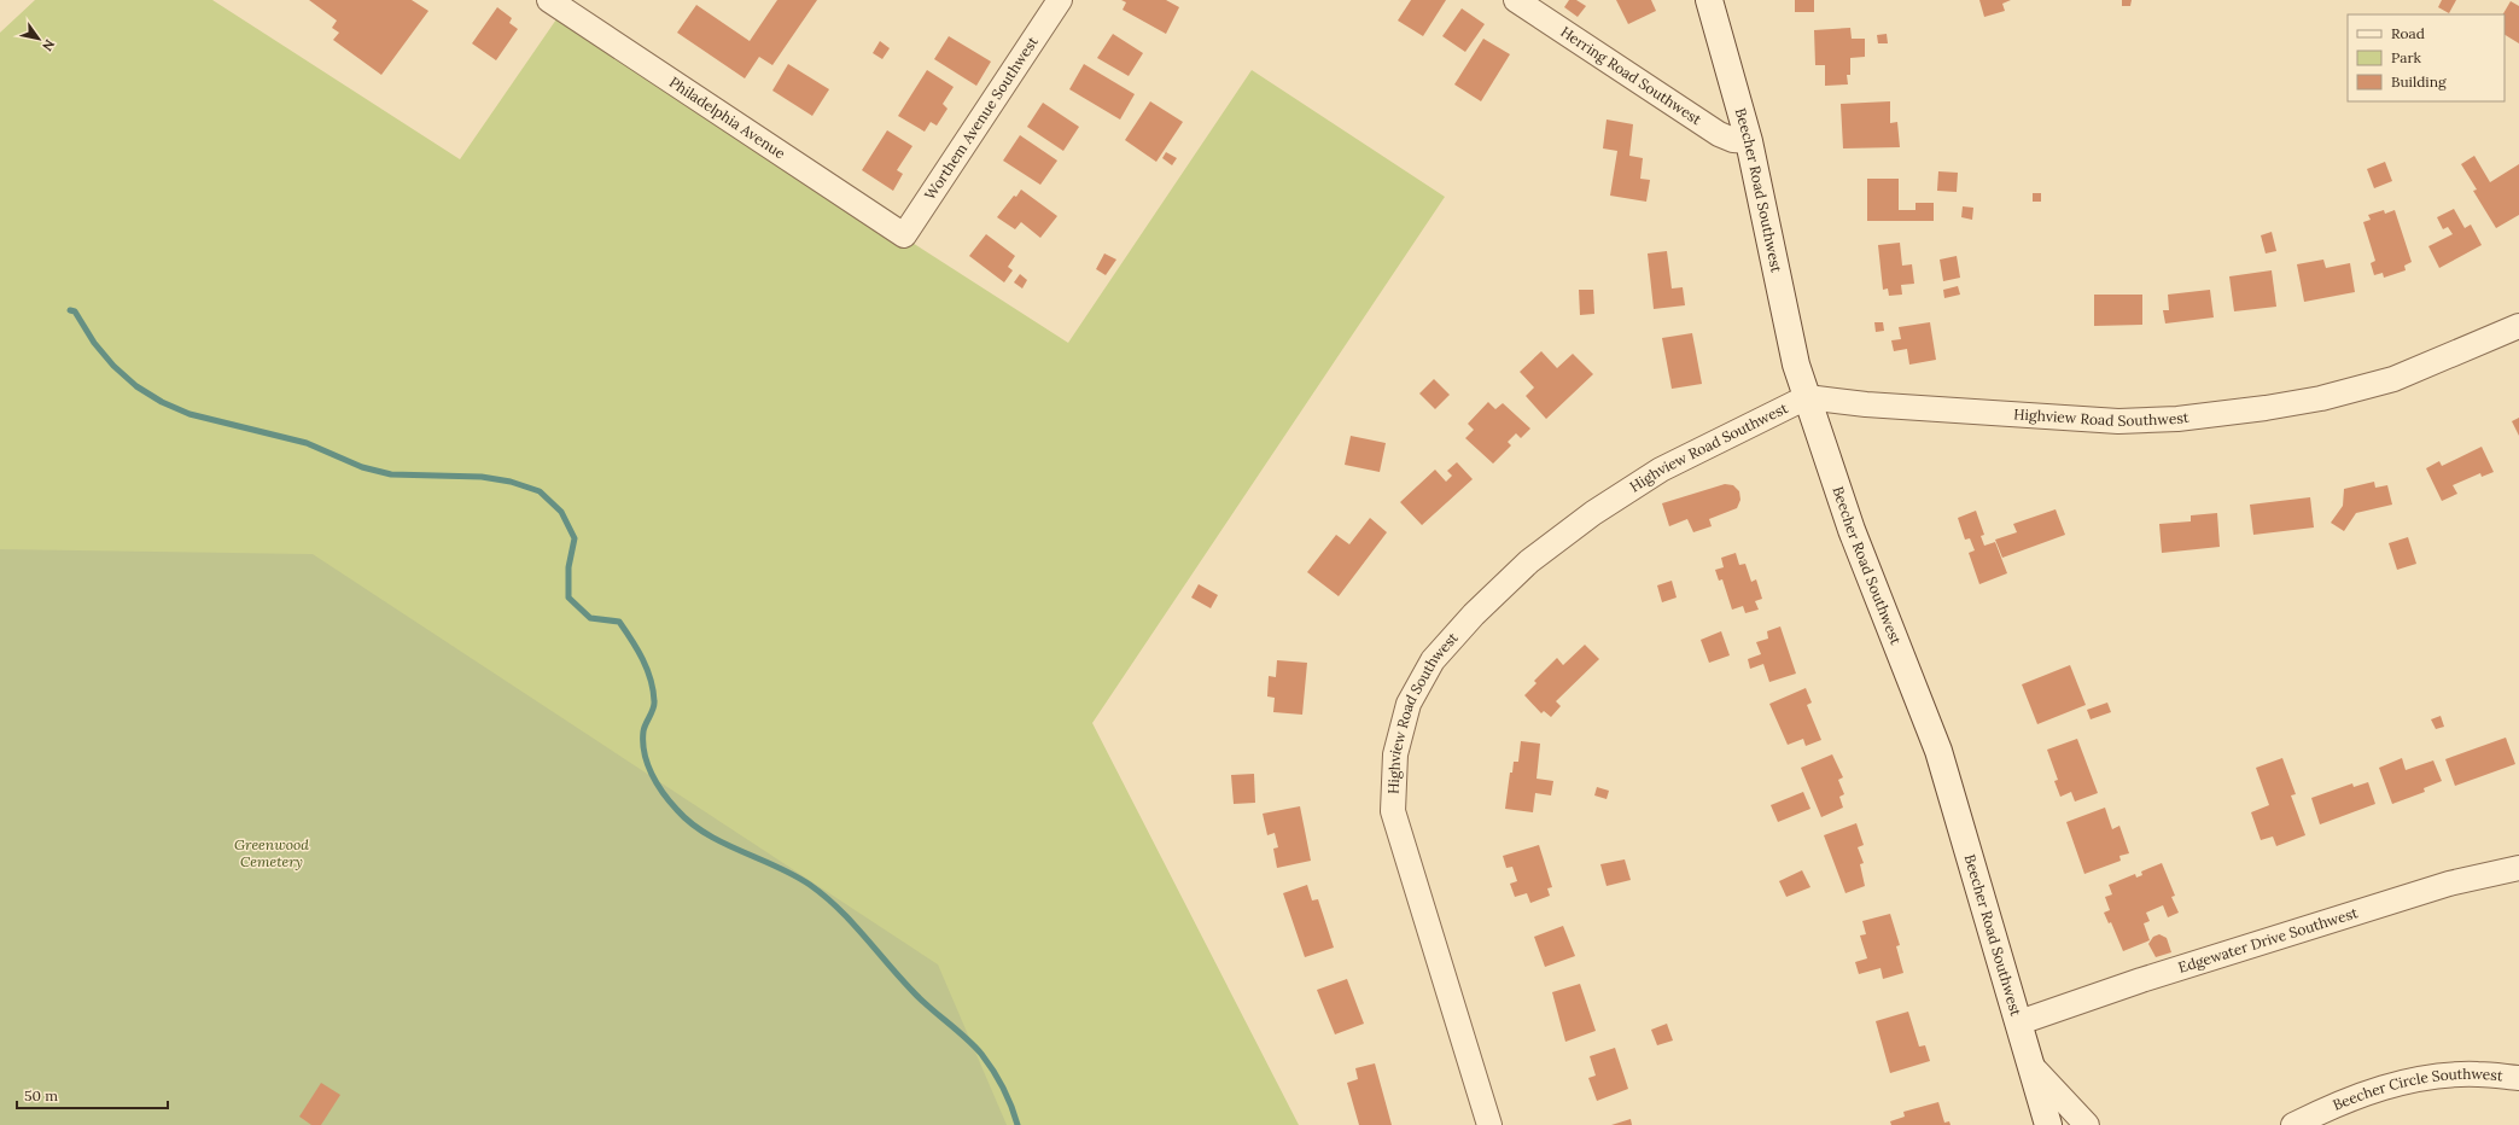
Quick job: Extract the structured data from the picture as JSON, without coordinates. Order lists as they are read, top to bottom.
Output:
{
  "streets": {
    "street": [
      "Herring Road Southwest",
      "Philadelphia Avenue",
      "Worthem Avenue Southwest",
      "Beecher Road Southwest",
      "Highview Road Southwest",
      "Edgewater Drive Southwest",
      "Beecher Circle Southwest"
    ]
  },
  "crossings": [
    ["Herring Road Southwest", "Beecher Road Southwest"],
    ["Philadelphia Avenue", "Worthem Avenue Southwest"],
    ["Beecher Road Southwest", "Highview Road Southwest"],
    ["Beecher Road Southwest", "Edgewater Drive Southwest"]
  ],
  "parks": ["Greenwood Cemetery"],
  "legend": ["Road", "Park", "Building"],
  "scale_bar": "50 m",
  "north": "bottom right"
}
